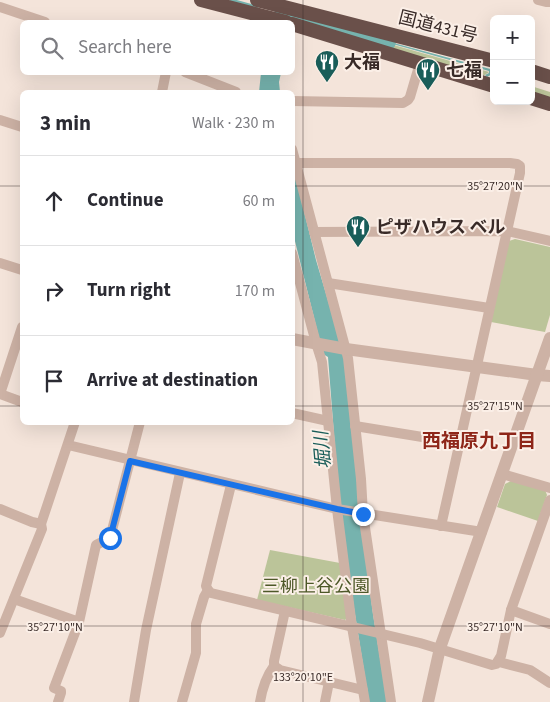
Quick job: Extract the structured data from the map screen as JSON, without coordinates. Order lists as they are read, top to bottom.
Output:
{
  "streets": {
    "highway": ["国道431号"]
  },
  "districts": ["西福原九丁目"],
  "water": ["堀川"],
  "parks": ["三柳上谷公園"],
  "places": {
    "restaurant": ["大福", "七福", "ピザハウス ベル"]
  },
  "page": {
    "map_buttons": ["+", "−"],
    "search": "Search here",
    "heading": ["3 min", "Walk · 230 m"],
    "list": [
      ["Continue", "60 m"],
      ["Turn right", "170 m"],
      "Arrive at destination"
    ]
  },
  "coordinates": [
    "35°27'20\"N",
    "35°27'15\"N",
    "35°27'10\"N",
    "133°20'10\"E"
  ]
}
